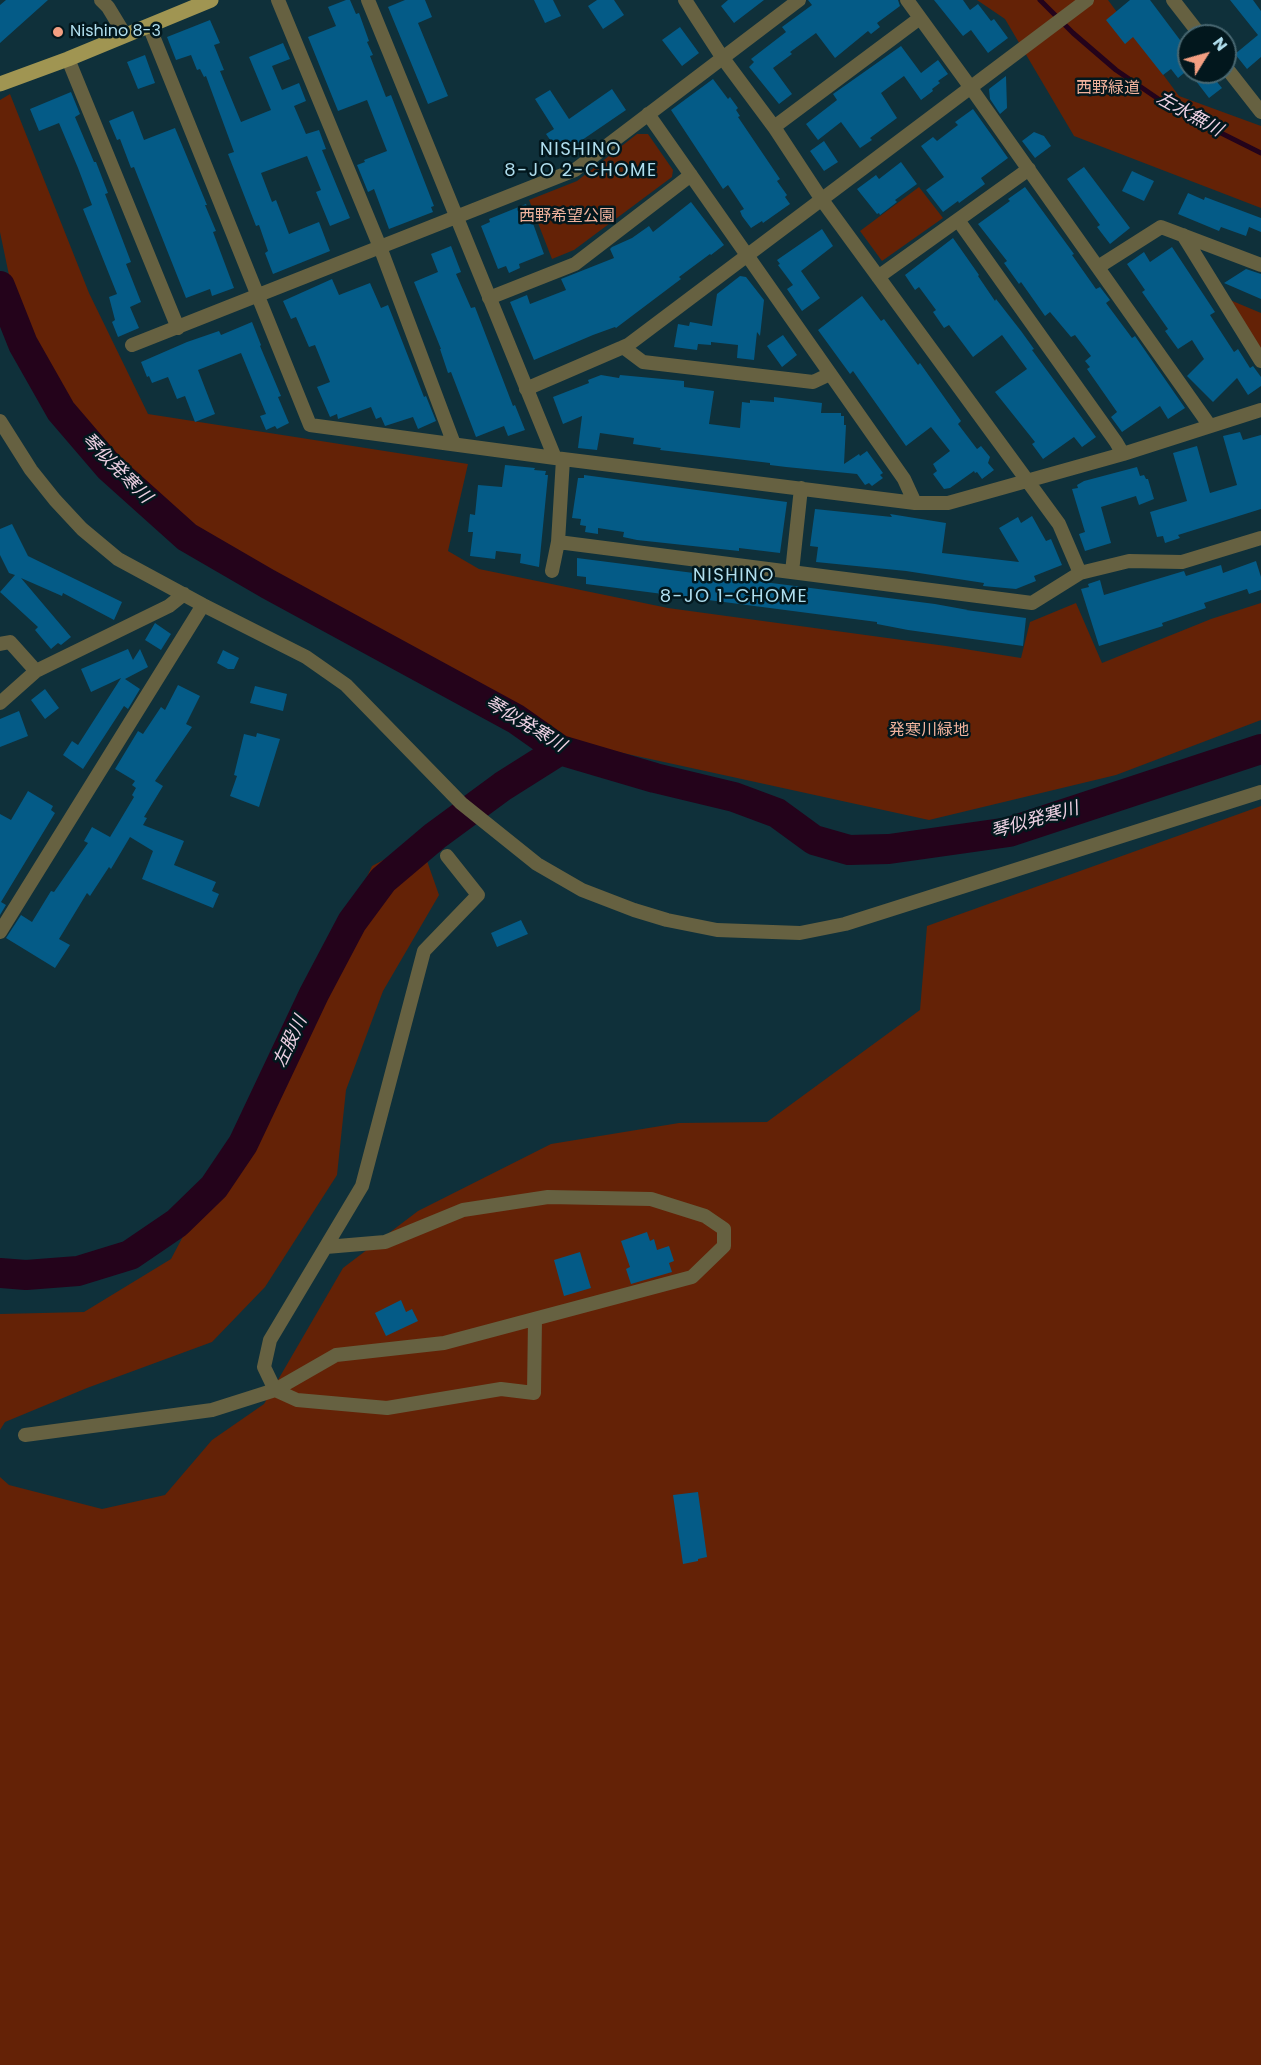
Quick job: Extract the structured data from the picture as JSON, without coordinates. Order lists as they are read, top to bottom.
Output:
{
  "districts": ["NISHINO 8-JO 2-CHOME", "NISHINO 8-JO 1-CHOME"],
  "water": ["左水無川", "琴似発寒川", "左股川"],
  "parks": ["西野緑道", "西野希望公園", "発寒川緑地"],
  "places": ["Nishino 8-3"],
  "north": "top right"
}
